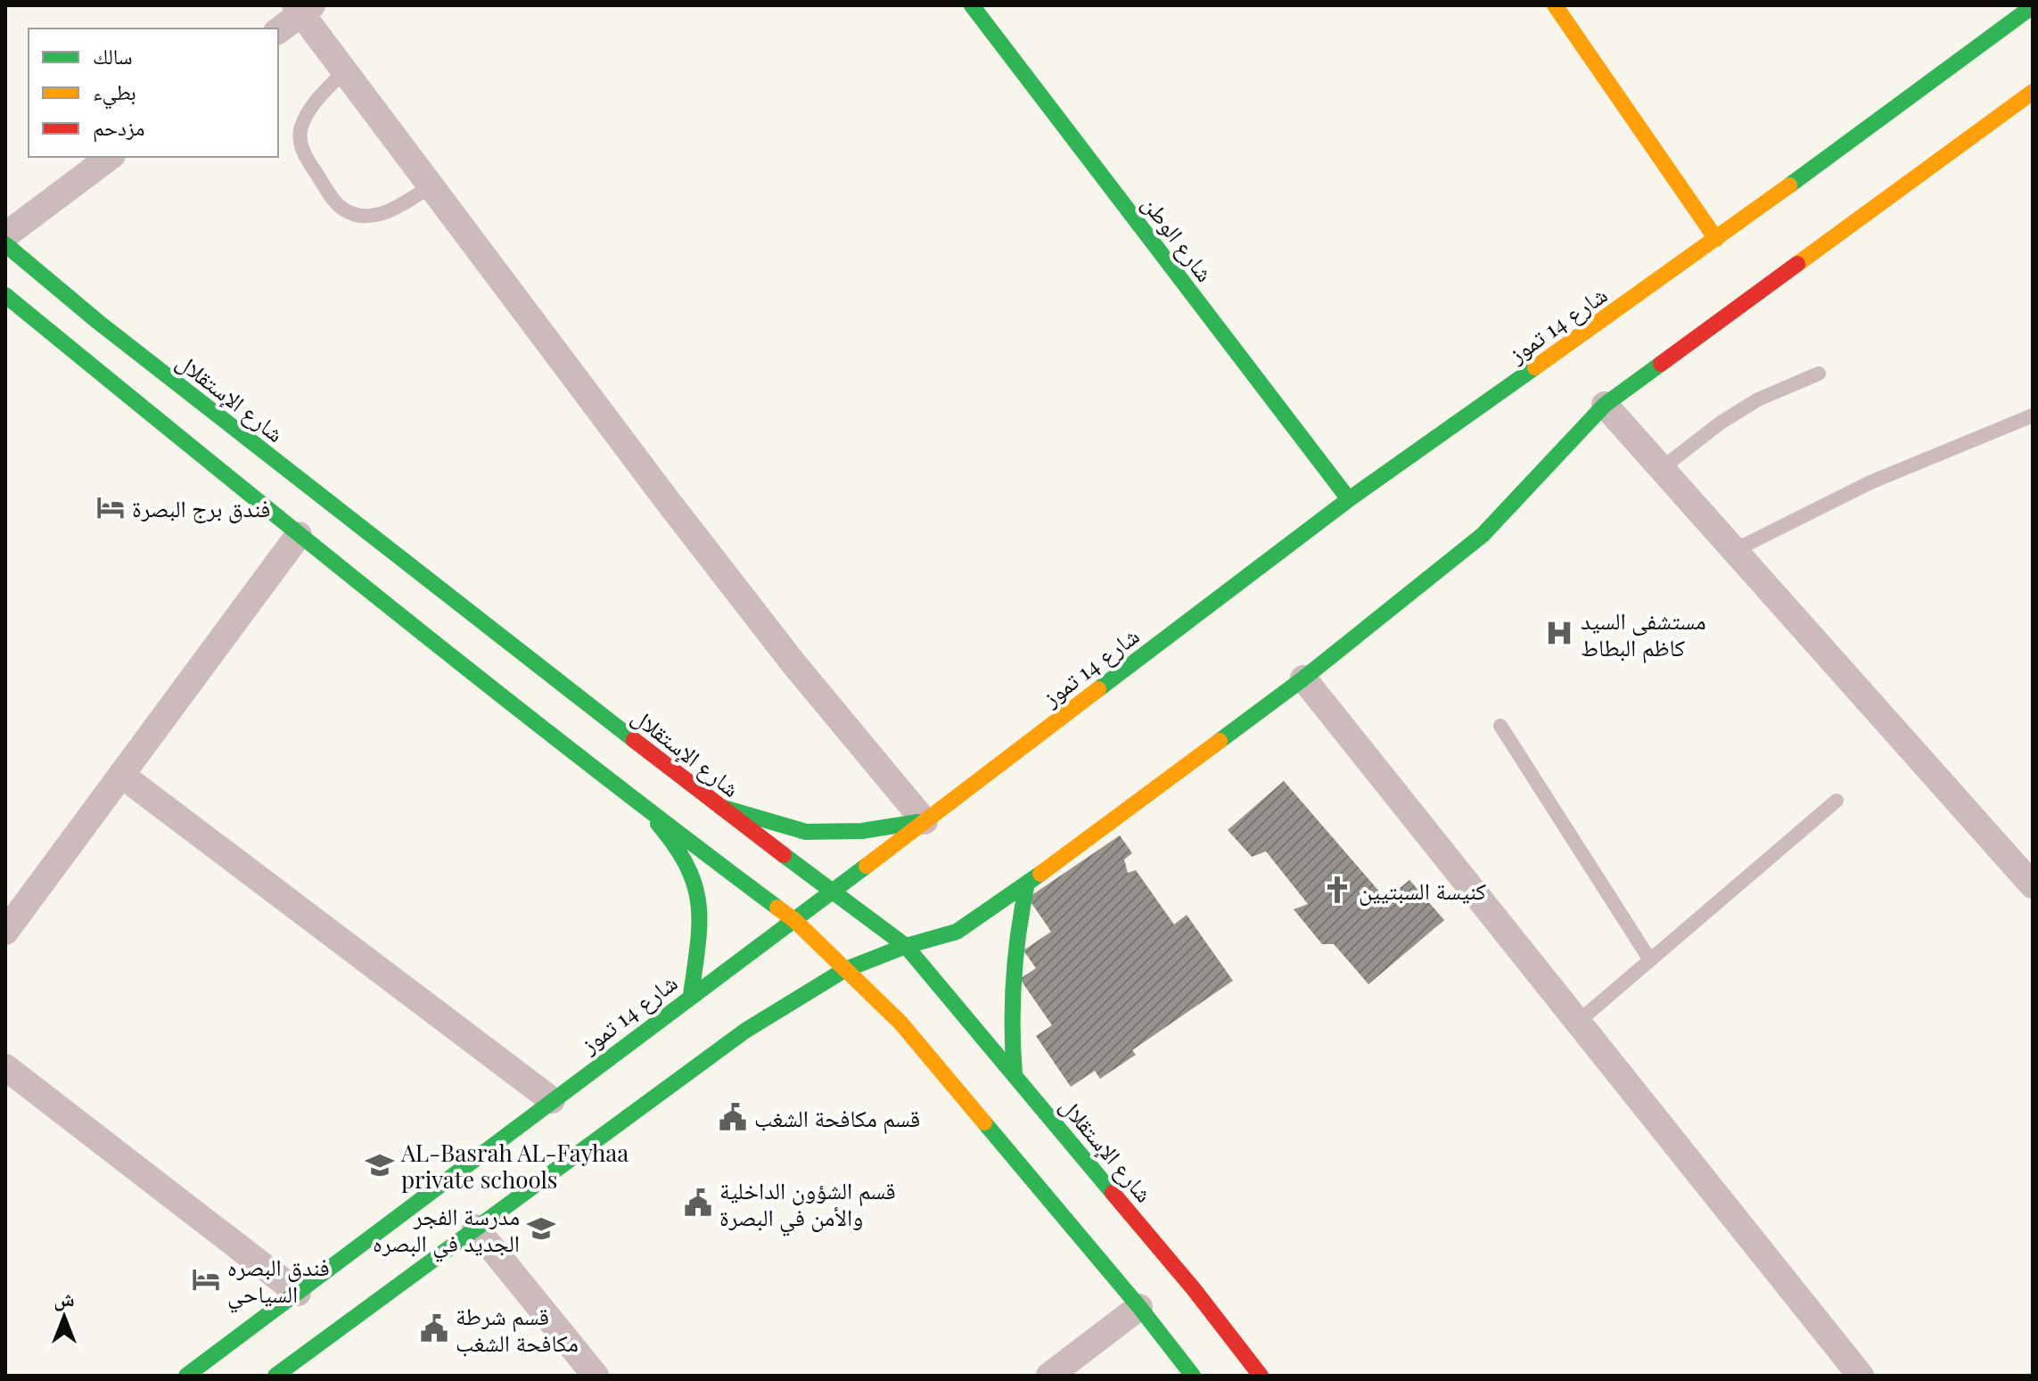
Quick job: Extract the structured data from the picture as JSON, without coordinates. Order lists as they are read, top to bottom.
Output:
{
  "streets": {
    "main road": ["شارع الوطن", "شارع 14 تموز", "شارع الإستقلال"]
  },
  "crossings": [
    ["شارع الوطن", "شارع 14 تموز"],
    ["شارع 14 تموز", "شارع الإستقلال"]
  ],
  "places": {
    "hotel": ["فندق برج البصرة", "فندق البصره السياحي"],
    "hospital": ["مستشفى السيد كاظم البطاط"],
    "church": ["كنيسة السبتيين"],
    "public building": ["قسم مكافحة الشغب", "قسم الشؤون الداخلية والأمن في البصرة", "قسم شرطة مكافحة الشغب"],
    "school or university": ["AL-Basrah AL-Fayhaa private schools", "مدرسة الفجر الجديد في البصره"]
  },
  "legend": ["سالك", "بطيء", "مزدحم"],
  "north": "top"
}
